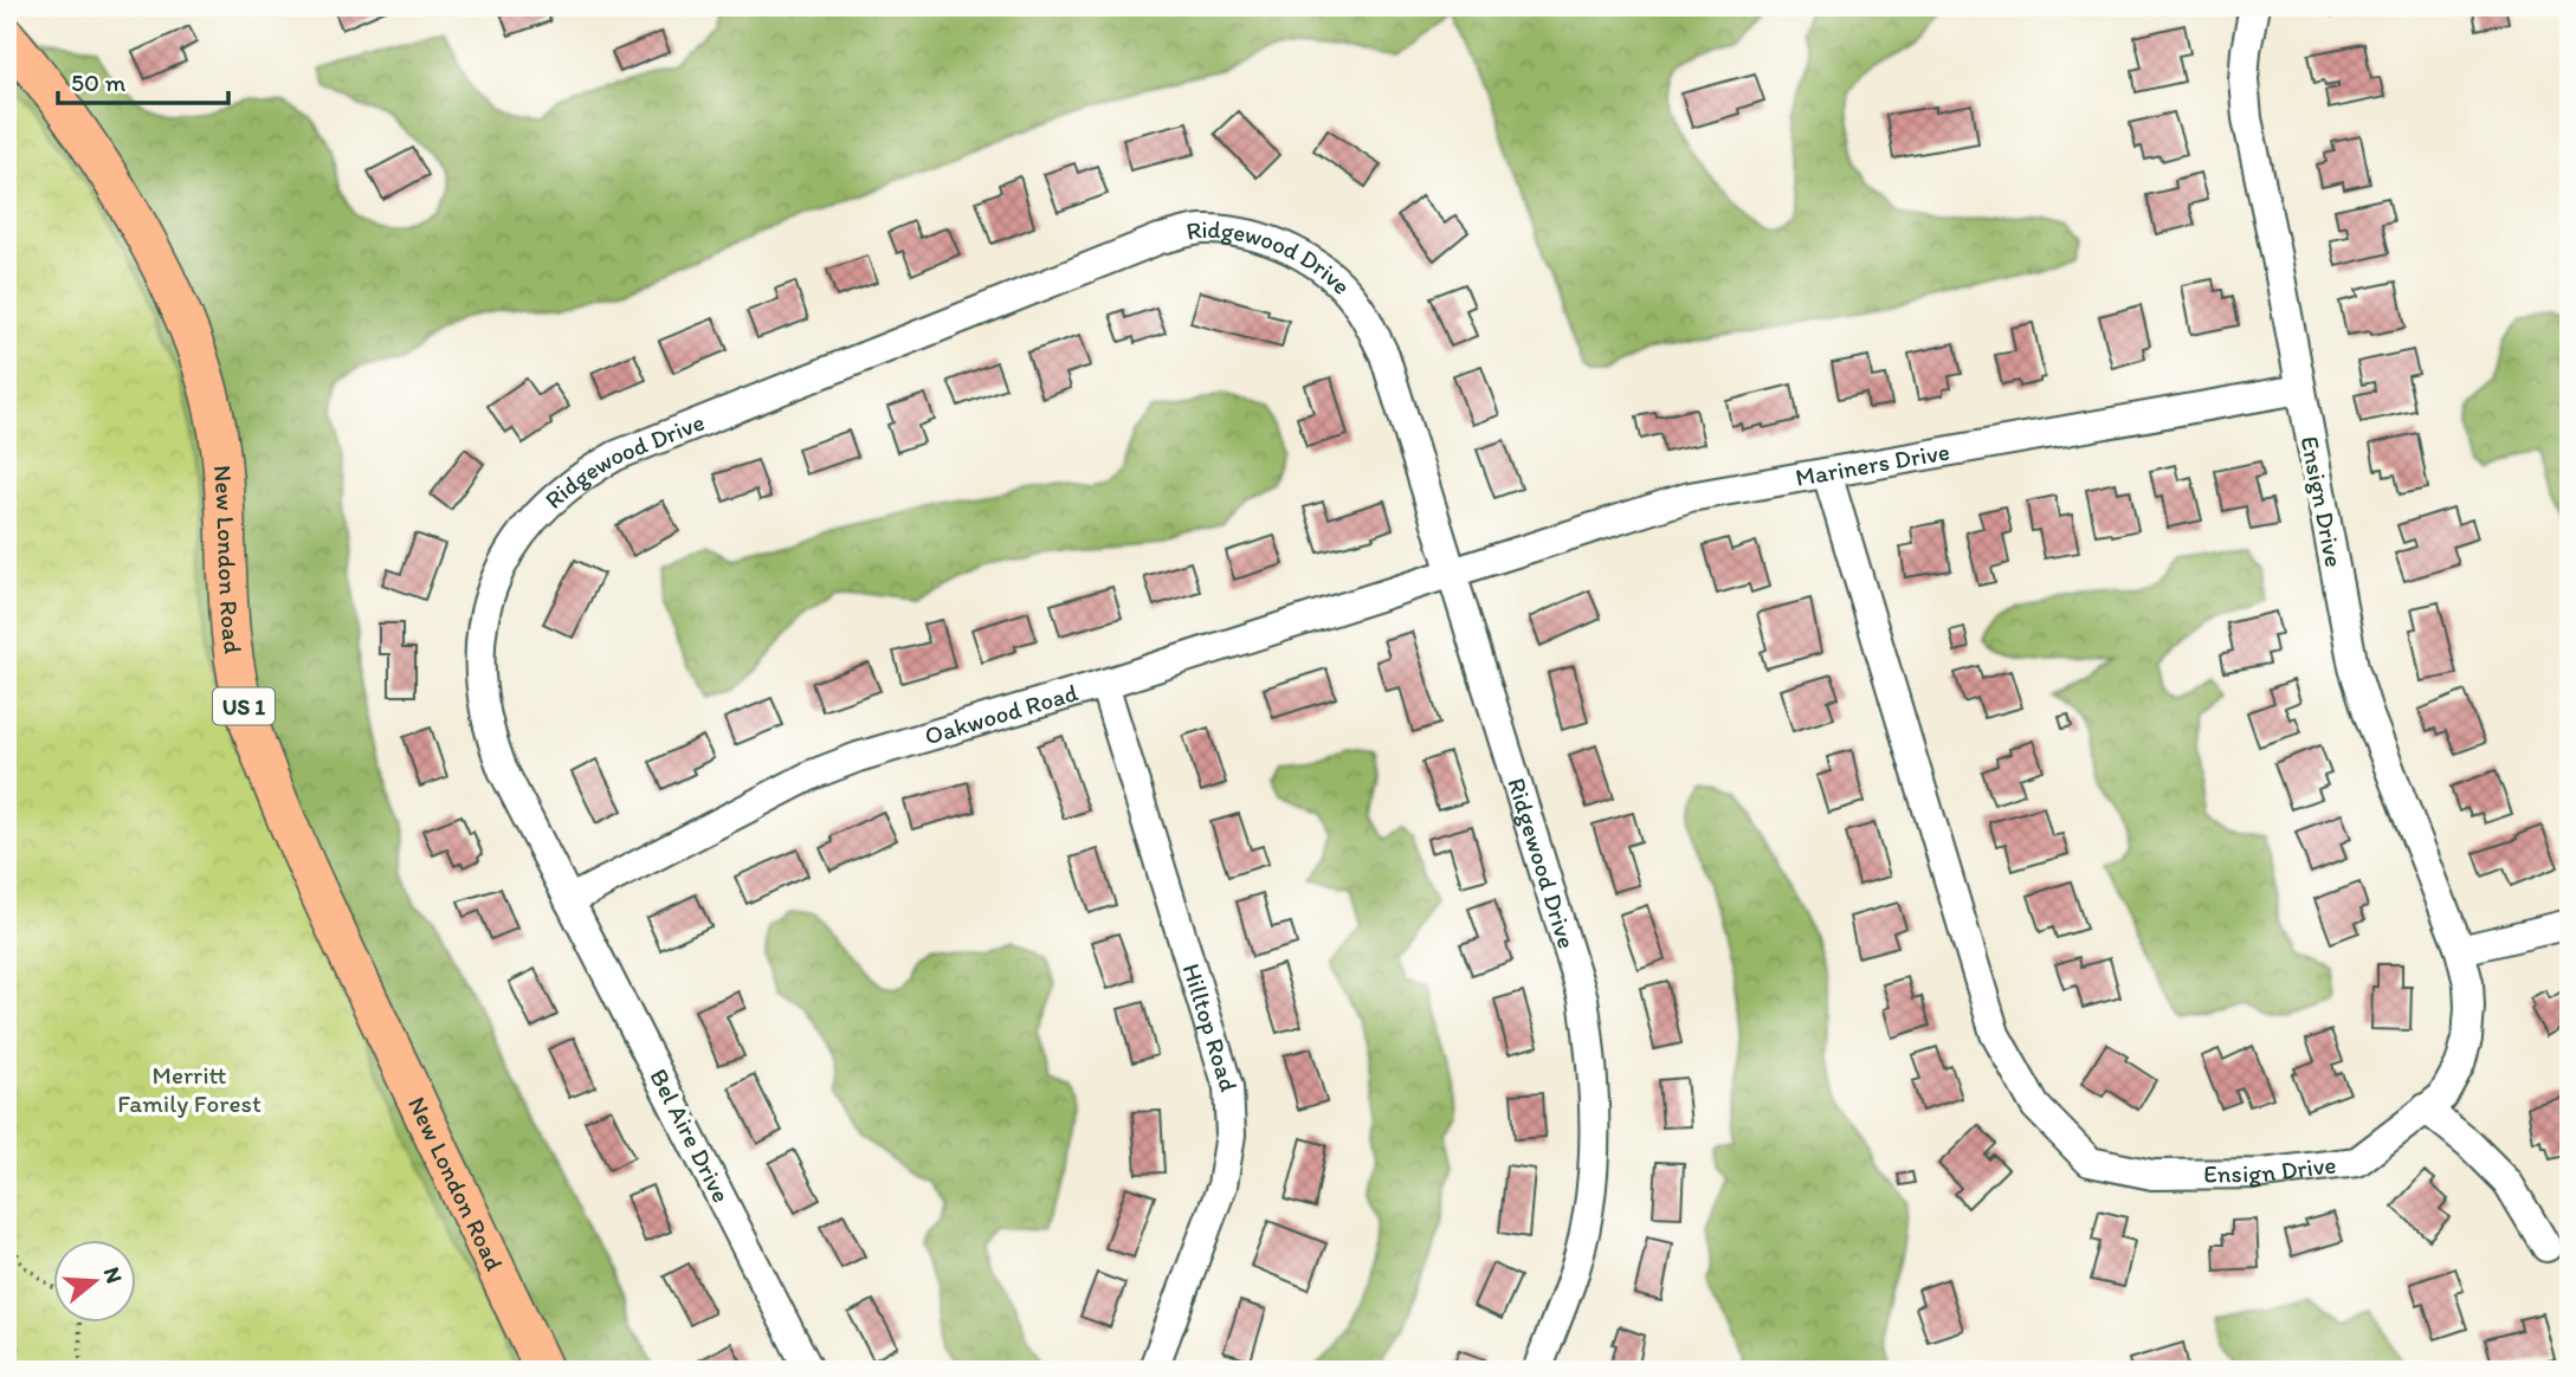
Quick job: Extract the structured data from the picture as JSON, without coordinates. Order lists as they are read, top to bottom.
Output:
{
  "streets": {
    "main road": ["New London Road", "US 1"],
    "street": [
      "Ridgewood Drive",
      "Mariners Drive",
      "Ensign Drive",
      "Oakwood Road",
      "Hilltop Road",
      "Bel Aire Drive"
    ]
  },
  "crossings": [
    ["Ridgewood Drive", "Mariners Drive"],
    ["Ridgewood Drive", "Oakwood Road"],
    ["Ridgewood Drive", "Bel Aire Drive"],
    ["Mariners Drive", "Ensign Drive"],
    ["Mariners Drive", "Oakwood Road"],
    ["Oakwood Road", "Hilltop Road"],
    ["Oakwood Road", "Bel Aire Drive"]
  ],
  "parks": ["Merritt Family Forest"],
  "scale_bar": "50 m",
  "north": "right"
}
